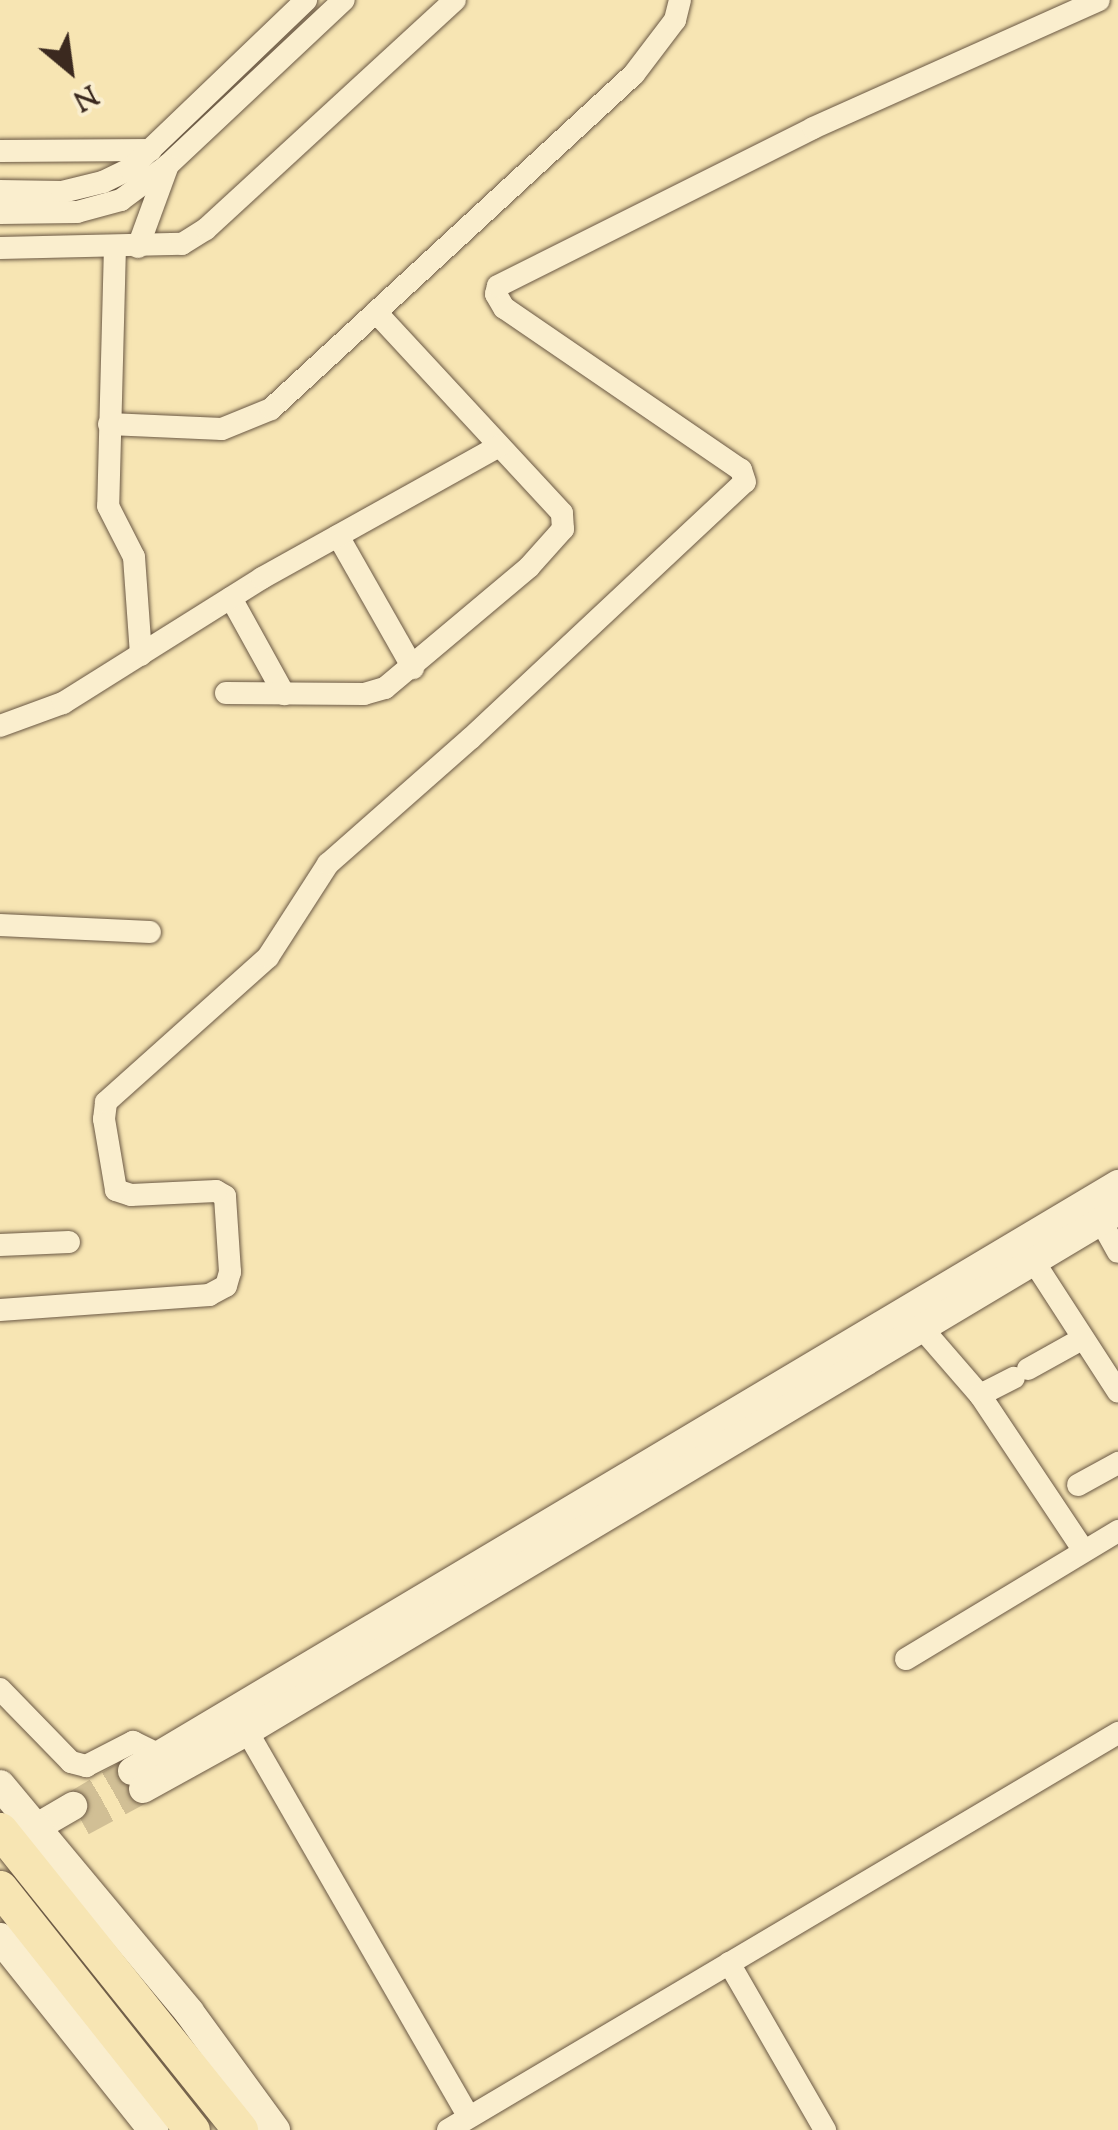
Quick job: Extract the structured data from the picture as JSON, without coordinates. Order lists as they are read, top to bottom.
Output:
{
  "north": "bottom right"
}
